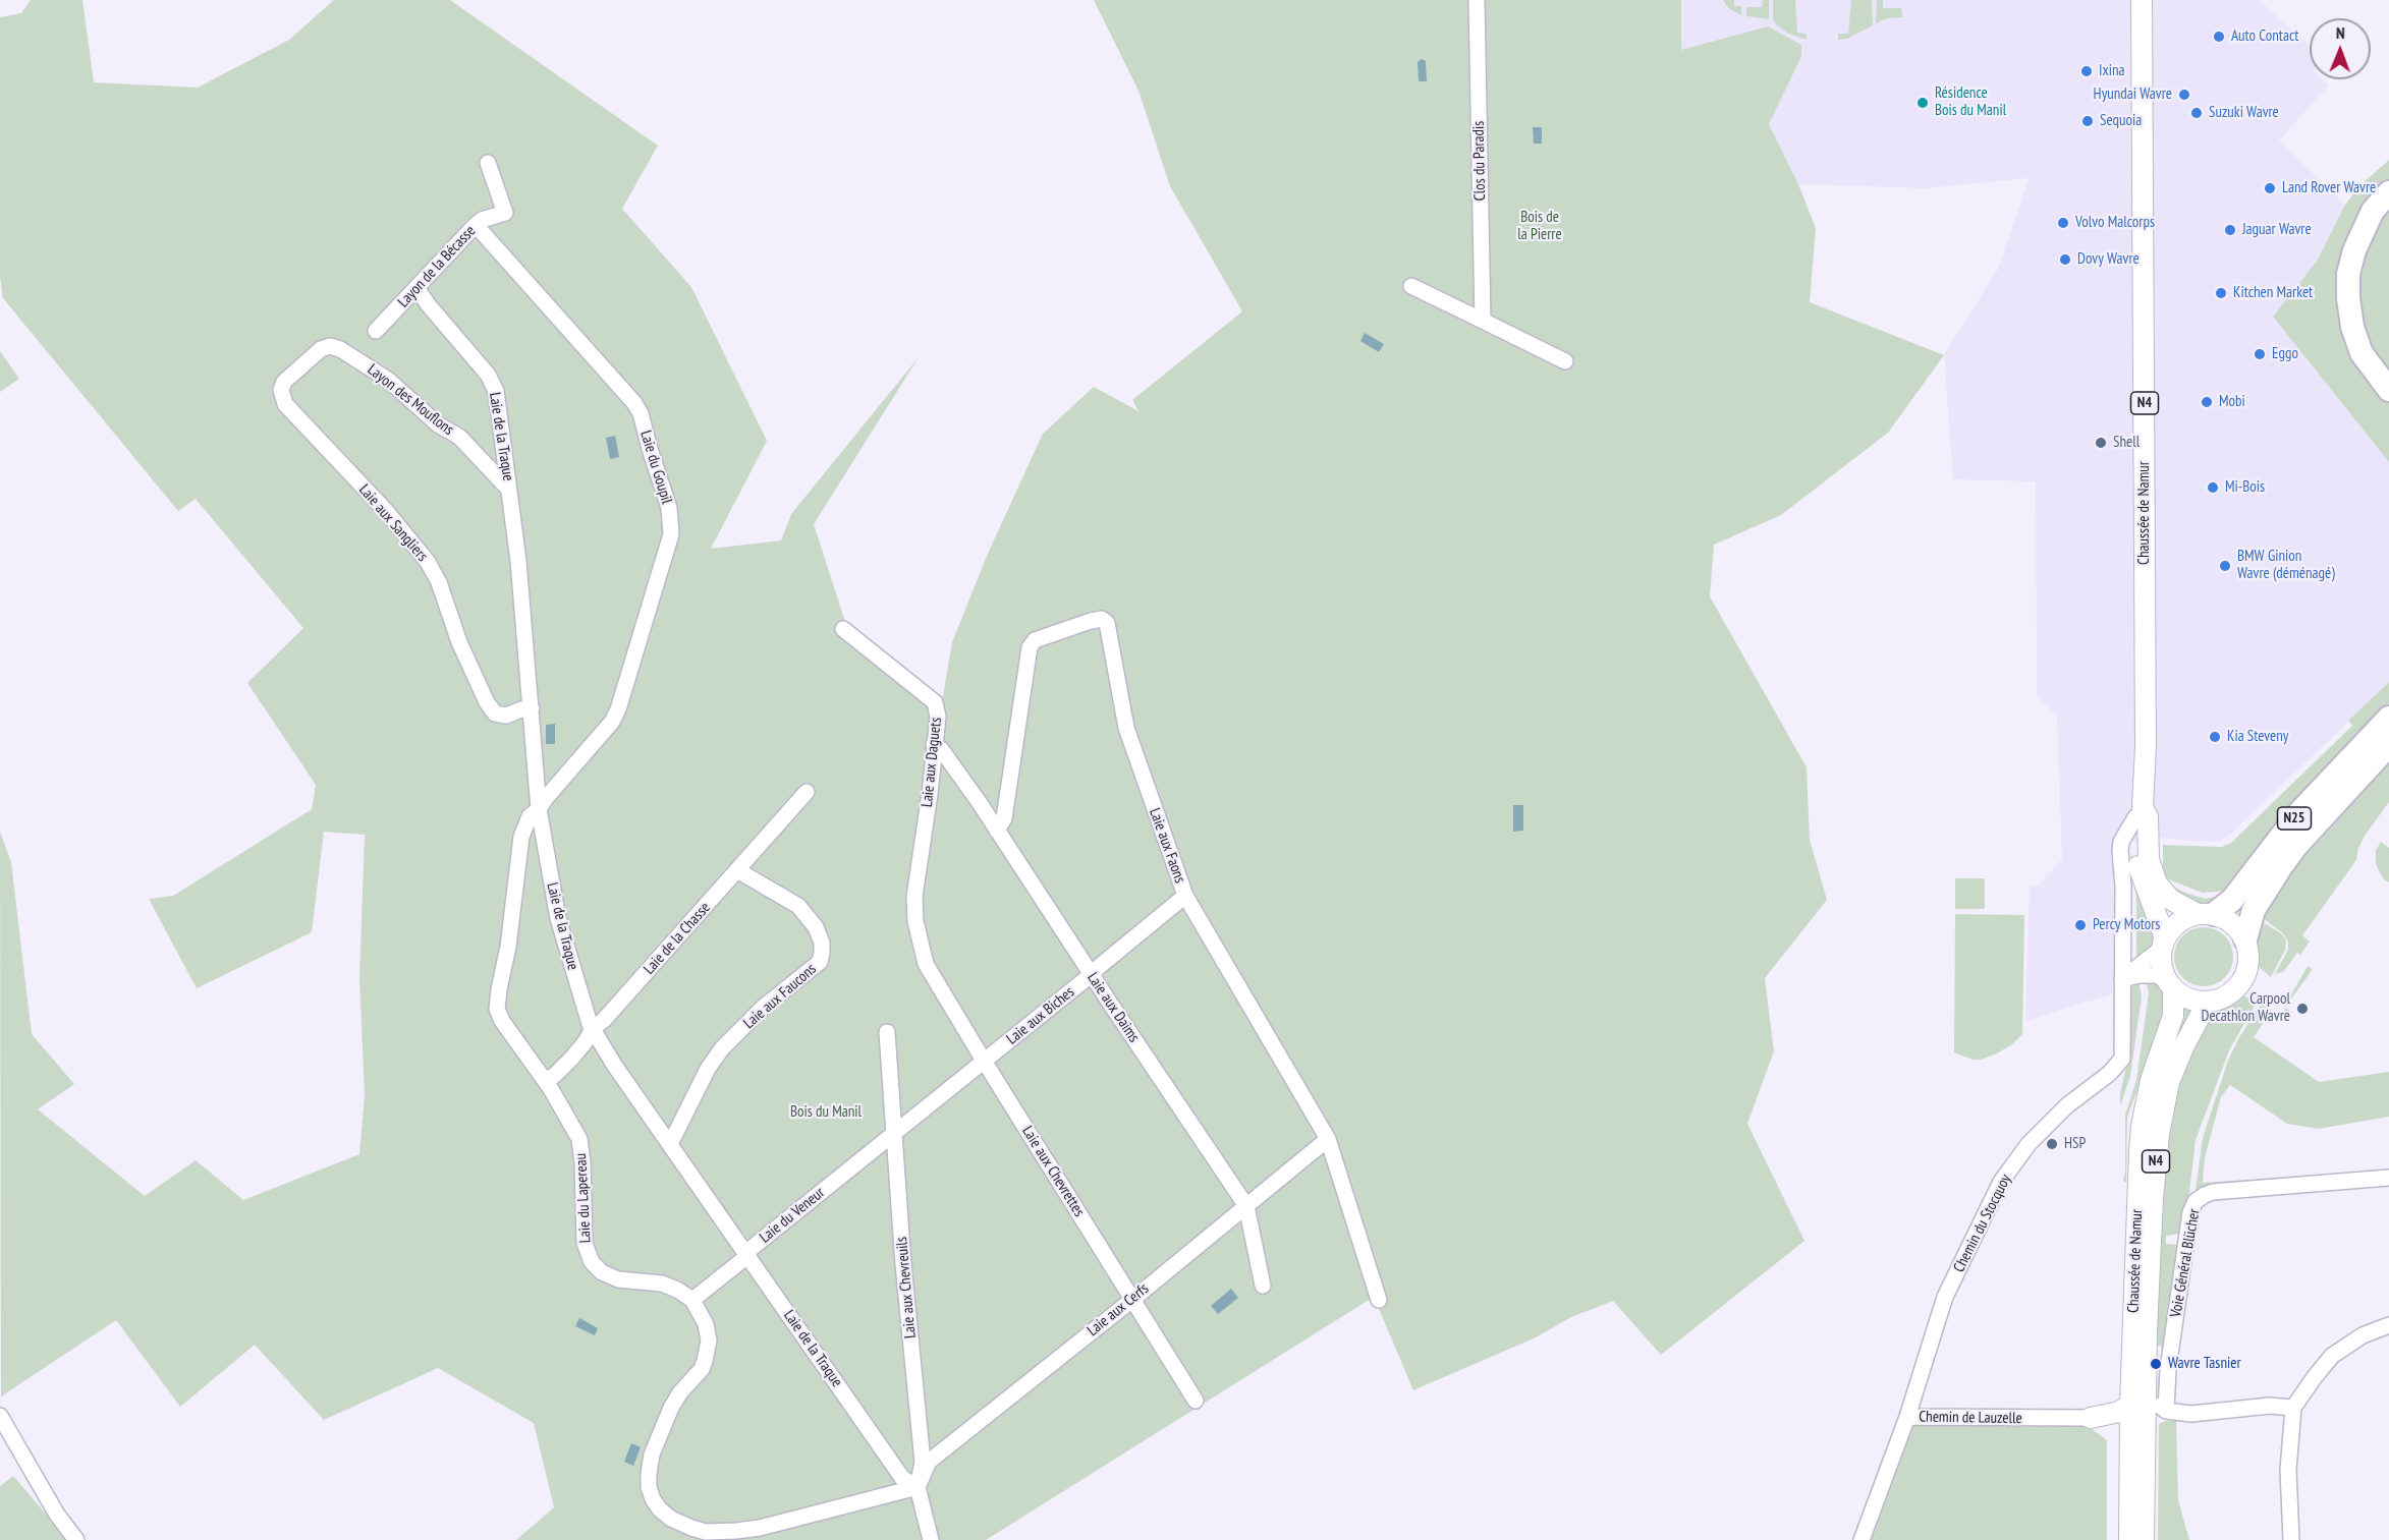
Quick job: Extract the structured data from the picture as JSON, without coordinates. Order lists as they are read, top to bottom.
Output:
{
  "streets": {
    "highway": ["N25"],
    "main road": ["N4", "Chaussée de Namur"],
    "street": [
      "Clos du Paradis",
      "Layon de la Bécasse",
      "Layon des Mouflons",
      "Laie de la Traque",
      "Laie du Goupil",
      "Laie aux Sangliers",
      "Laie aux Daguets",
      "Laie aux Faons",
      "Laie de la Chasse",
      "Laie aux Faucons",
      "Laie aux Daims",
      "Laie aux Biches",
      "Laie aux Chevrettes",
      "Laie du Lapereau",
      "Laie du Veneur",
      "Chemin du Stocquoy",
      "Voie Général Blücher",
      "Laie aux Chevreuils",
      "Laie aux Cerfs",
      "Chemin de Lauzelle"
    ]
  },
  "crossings": [
    ["Layon de la Bécasse", "Laie de la Traque"],
    ["Layon de la Bécasse", "Laie du Goupil"],
    ["Layon des Mouflons", "Laie de la Traque"],
    ["Layon des Mouflons", "Laie aux Sangliers"],
    ["Laie de la Traque", "Laie du Goupil"],
    ["Laie de la Traque", "Laie aux Sangliers"],
    ["Laie de la Traque", "Laie de la Chasse"],
    ["Laie de la Traque", "Laie aux Faucons"],
    ["Laie de la Traque", "Laie du Lapereau"],
    ["Laie de la Traque", "Laie du Veneur"],
    ["Laie de la Traque", "Laie aux Chevreuils"],
    ["Laie de la Traque", "Laie aux Cerfs"],
    ["Laie du Goupil", "Laie du Lapereau"],
    ["Chaussée de Namur", "N25"],
    ["Chaussée de Namur", "Chemin du Stocquoy"],
    ["Laie aux Daguets", "Laie aux Daims"],
    ["Laie aux Daguets", "Laie aux Chevrettes"],
    ["Laie aux Faons", "Laie aux Daims"],
    ["Laie aux Faons", "Laie aux Biches"],
    ["Laie aux Faons", "Laie aux Cerfs"],
    ["Laie de la Chasse", "Laie aux Faucons"],
    ["Laie de la Chasse", "Laie du Lapereau"],
    ["Laie aux Daims", "Laie aux Biches"],
    ["Laie aux Daims", "Laie aux Cerfs"],
    ["Laie aux Biches", "Laie aux Chevrettes"],
    ["Laie aux Biches", "Laie du Veneur"],
    ["Laie aux Biches", "Laie aux Chevreuils"],
    ["Laie aux Chevrettes", "Laie aux Cerfs"],
    ["Laie du Lapereau", "Laie du Veneur"],
    ["Laie du Veneur", "Laie aux Chevreuils"],
    ["Chemin du Stocquoy", "Chemin de Lauzelle"],
    ["Laie aux Chevreuils", "Laie aux Cerfs"]
  ],
  "parks": ["Bois de la Pierre", "Bois du Manil"],
  "places": [
    "Auto Contact",
    "Ixina",
    "Hyundai Wavre",
    "Résidence Bois du Manil",
    "Suzuki Wavre",
    "Sequoia",
    "Land Rover Wavre",
    "Volvo Malcorps",
    "Jaguar Wavre",
    "Dovy Wavre",
    "Kitchen Market",
    "Eggo",
    "Mobi",
    "Shell",
    "Mi-Bois",
    "BMW Ginion Wavre (déménagé)",
    "Kia Steveny",
    "Percy Motors",
    "Carpool Decathlon Wavre",
    "HSP",
    "Wavre Tasnier"
  ],
  "north": "top"
}
